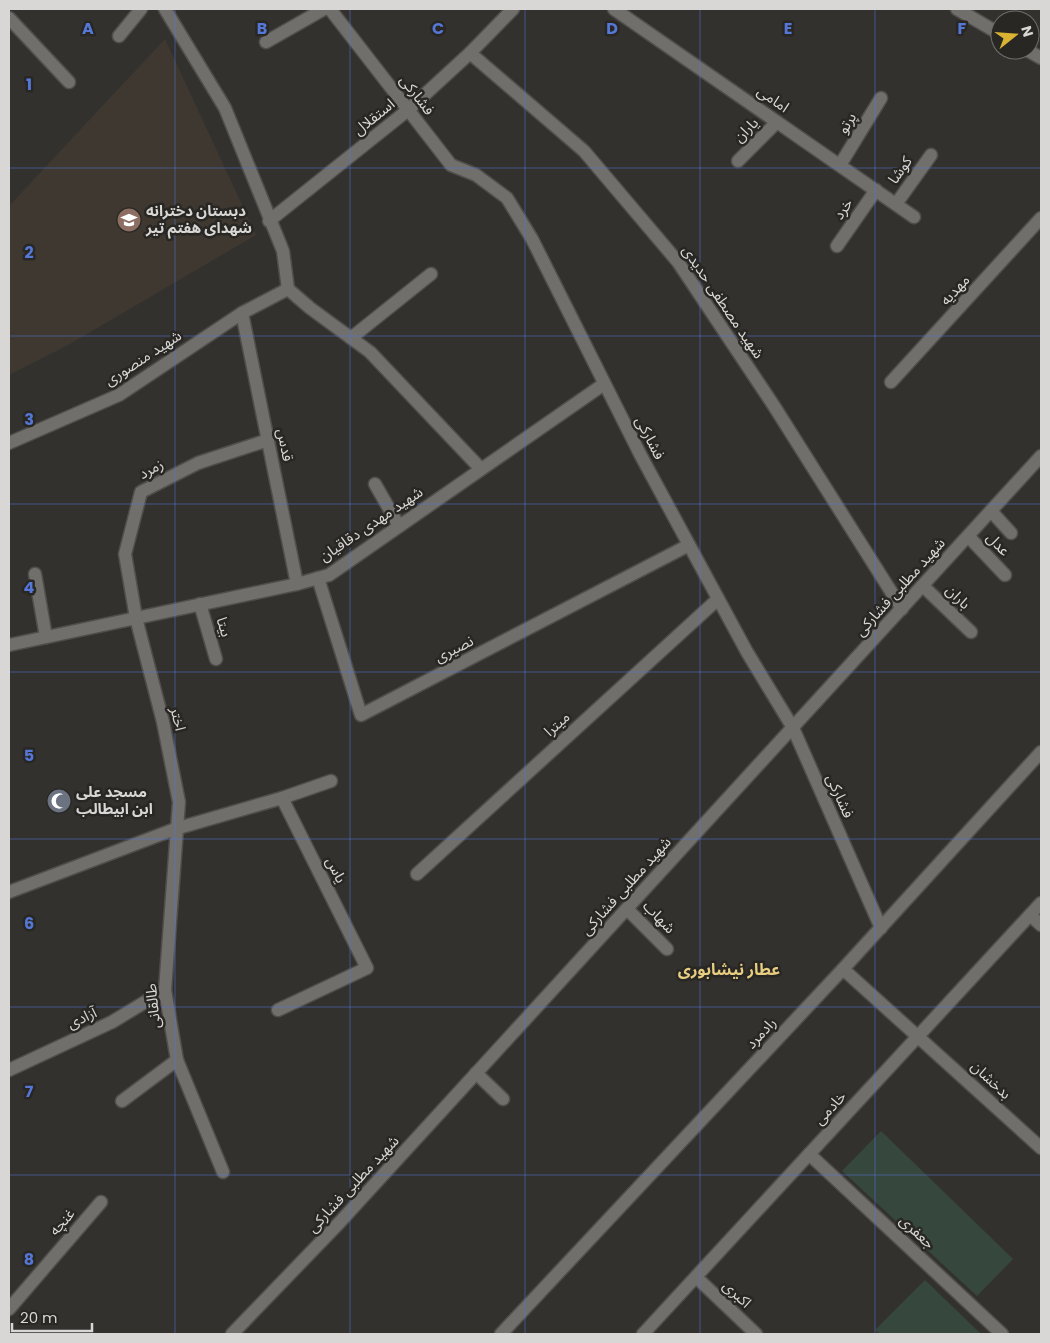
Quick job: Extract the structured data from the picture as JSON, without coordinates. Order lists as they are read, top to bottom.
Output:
{
  "streets": {
    "street": [
      "فشارکی",
      "امامی",
      "استقلال",
      "پرتو",
      "یاران",
      "کوشا",
      "خرد",
      "مهدیه",
      "شهید مصطفی حدیدی",
      "شهید منصوری",
      "قدس",
      "زمرد",
      "شهید مهدی دقاقیان",
      "عدل",
      "شهید مطلبی فشارکی",
      "باران",
      "بیتا",
      "نصیری",
      "اختر",
      "میترا",
      "یاس",
      "شهاب",
      "طالقانی",
      "آزادی",
      "رادمرد",
      "بدخشان",
      "خادمی",
      "غنچه",
      "جعفری",
      "اکبری"
    ]
  },
  "crossings": [
    ["فشارکی", "استقلال"],
    ["فشارکی", "شهید مهدی دقاقیان"],
    ["فشارکی", "شهید مطلبی فشارکی"],
    ["فشارکی", "نصیری"],
    ["فشارکی", "میترا"],
    ["فشارکی", "رادمرد"],
    ["امامی", "پرتو"],
    ["امامی", "یاران"],
    ["امامی", "کوشا"],
    ["امامی", "خرد"],
    ["استقلال", "شهید مصطفی حدیدی"],
    ["شهید مصطفی حدیدی", "شهید مطلبی فشارکی"],
    ["شهید منصوری", "قدس"],
    ["قدس", "زمرد"],
    ["قدس", "شهید مهدی دقاقیان"],
    ["زمرد", "شهید مهدی دقاقیان"],
    ["زمرد", "اختر"],
    ["شهید مهدی دقاقیان", "بیتا"],
    ["شهید مهدی دقاقیان", "نصیری"],
    ["شهید مهدی دقاقیان", "اختر"],
    ["عدل", "شهید مطلبی فشارکی"],
    ["شهید مطلبی فشارکی", "باران"],
    ["شهید مطلبی فشارکی", "شهاب"],
    ["اختر", "طالقانی"],
    ["طالقانی", "آزادی"],
    ["رادمرد", "بدخشان"],
    ["بدخشان", "خادمی"],
    ["خادمی", "جعفری"],
    ["خادمی", "اکبری"]
  ],
  "districts": ["عطار نیشابوری"],
  "places": {
    "school or university": ["دبستان دخترانه شهدای هفتم تیر"],
    "mosque": ["مسجد علی ابن ابیطالب"]
  },
  "scale_bar": "20 m",
  "north": "right",
  "grid": {
    "columns": [
      "A",
      "B",
      "C",
      "D",
      "E",
      "F"
    ],
    "rows": [
      "1",
      "2",
      "3",
      "4",
      "5",
      "6",
      "7",
      "8"
    ]
  }
}
